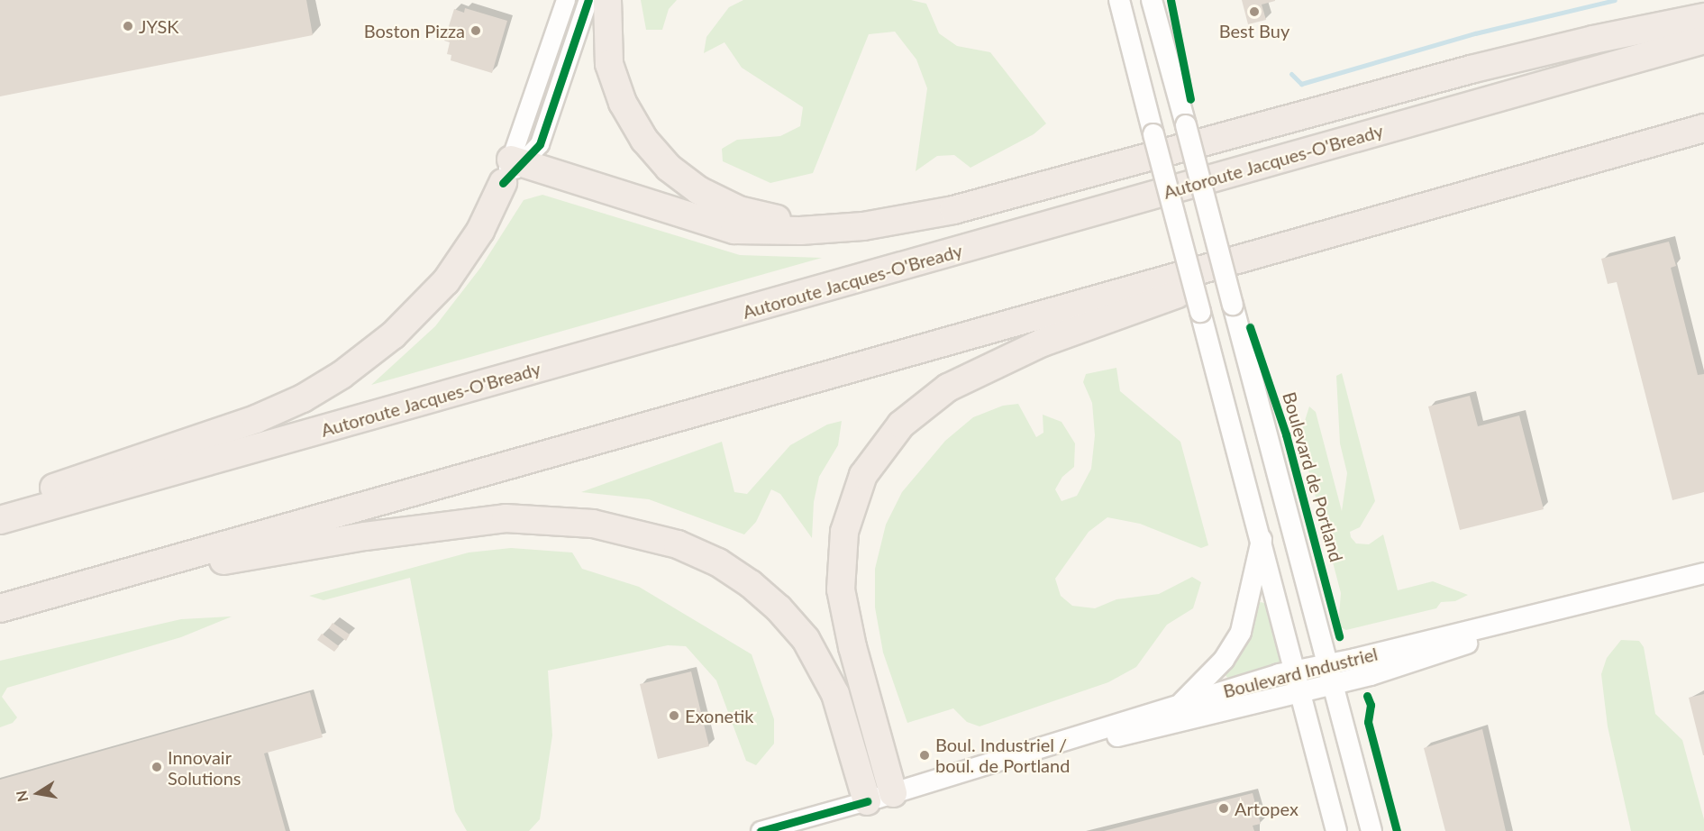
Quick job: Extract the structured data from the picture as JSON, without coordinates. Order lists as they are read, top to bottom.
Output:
{
  "streets": {
    "highway": ["Autoroute Jacques-O'Bready"],
    "main road": ["Boulevard de Portland", "Boulevard Industriel"]
  },
  "crossings": [
    ["Boulevard de Portland", "Boulevard Industriel"]
  ],
  "places": [
    "Best Buy",
    "JYSK",
    "Boston Pizza",
    "Exonetik",
    "Boul. Industriel / boul. de Portland",
    "Innovair Solutions",
    "Artopex"
  ],
  "north": "left"
}
